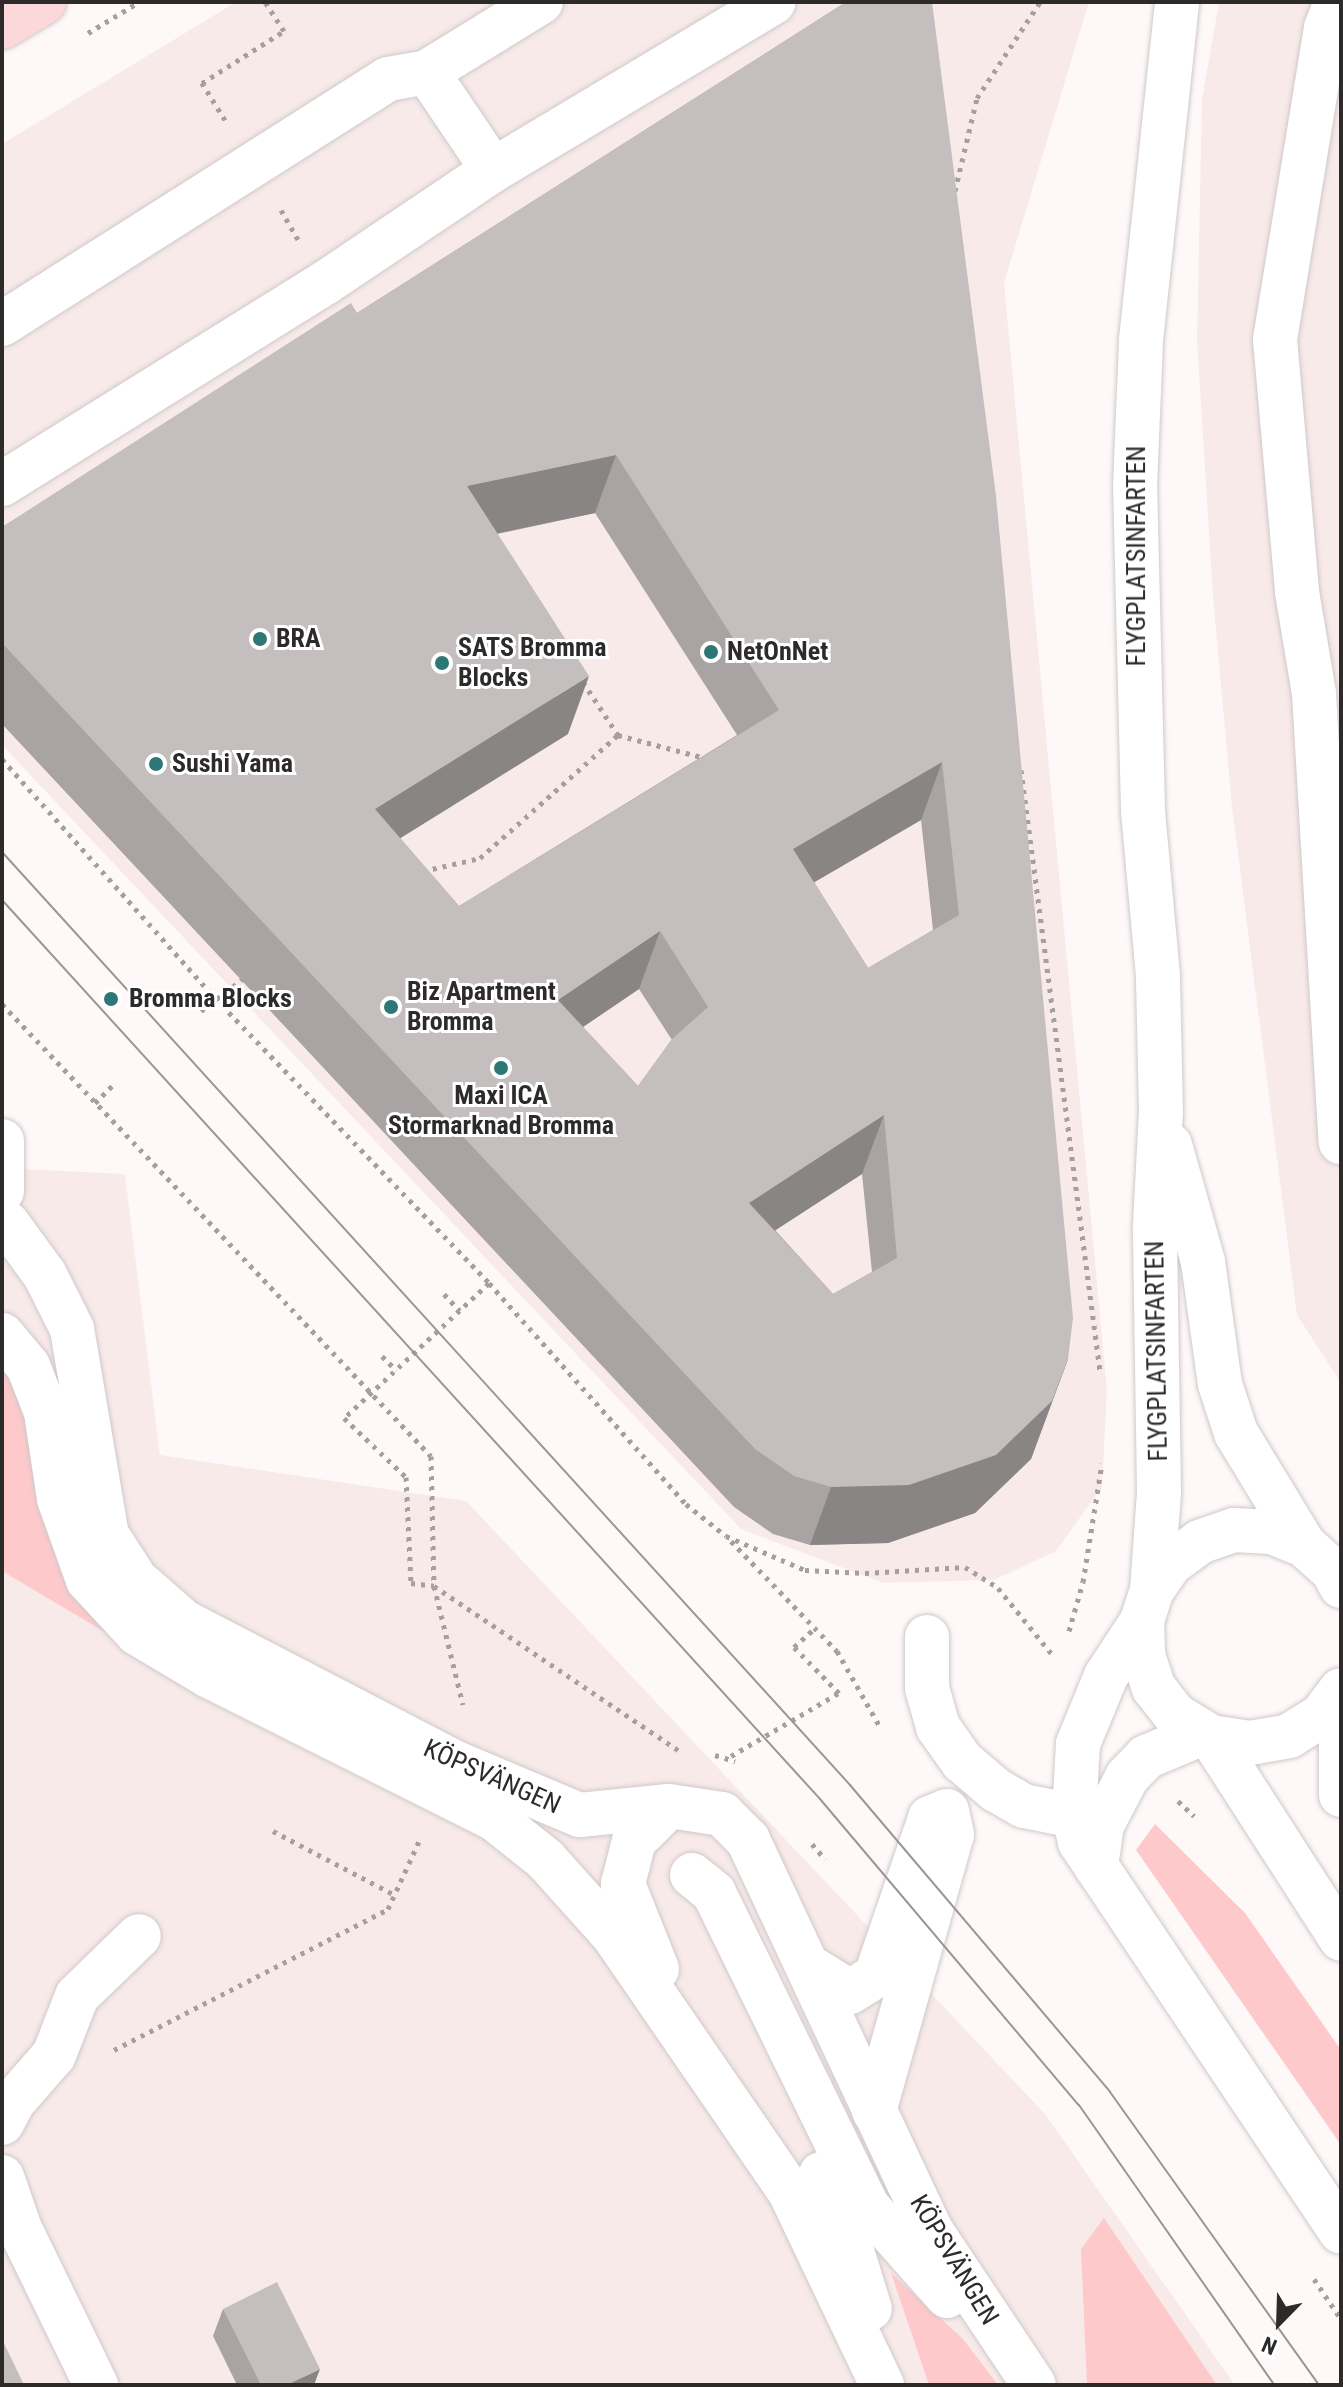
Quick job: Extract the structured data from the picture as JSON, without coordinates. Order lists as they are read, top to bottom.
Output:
{
  "streets": {
    "street": ["FLYGPLATSINFARTEN", "KÖPSVÄNGEN"]
  },
  "places": [
    "BRA",
    "NetOnNet",
    "SATS Bromma Blocks",
    "Sushi Yama",
    "Bromma Blocks",
    "Biz Apartment Bromma",
    "Maxi ICA Stormarknad Bromma"
  ],
  "north": "bottom left"
}
